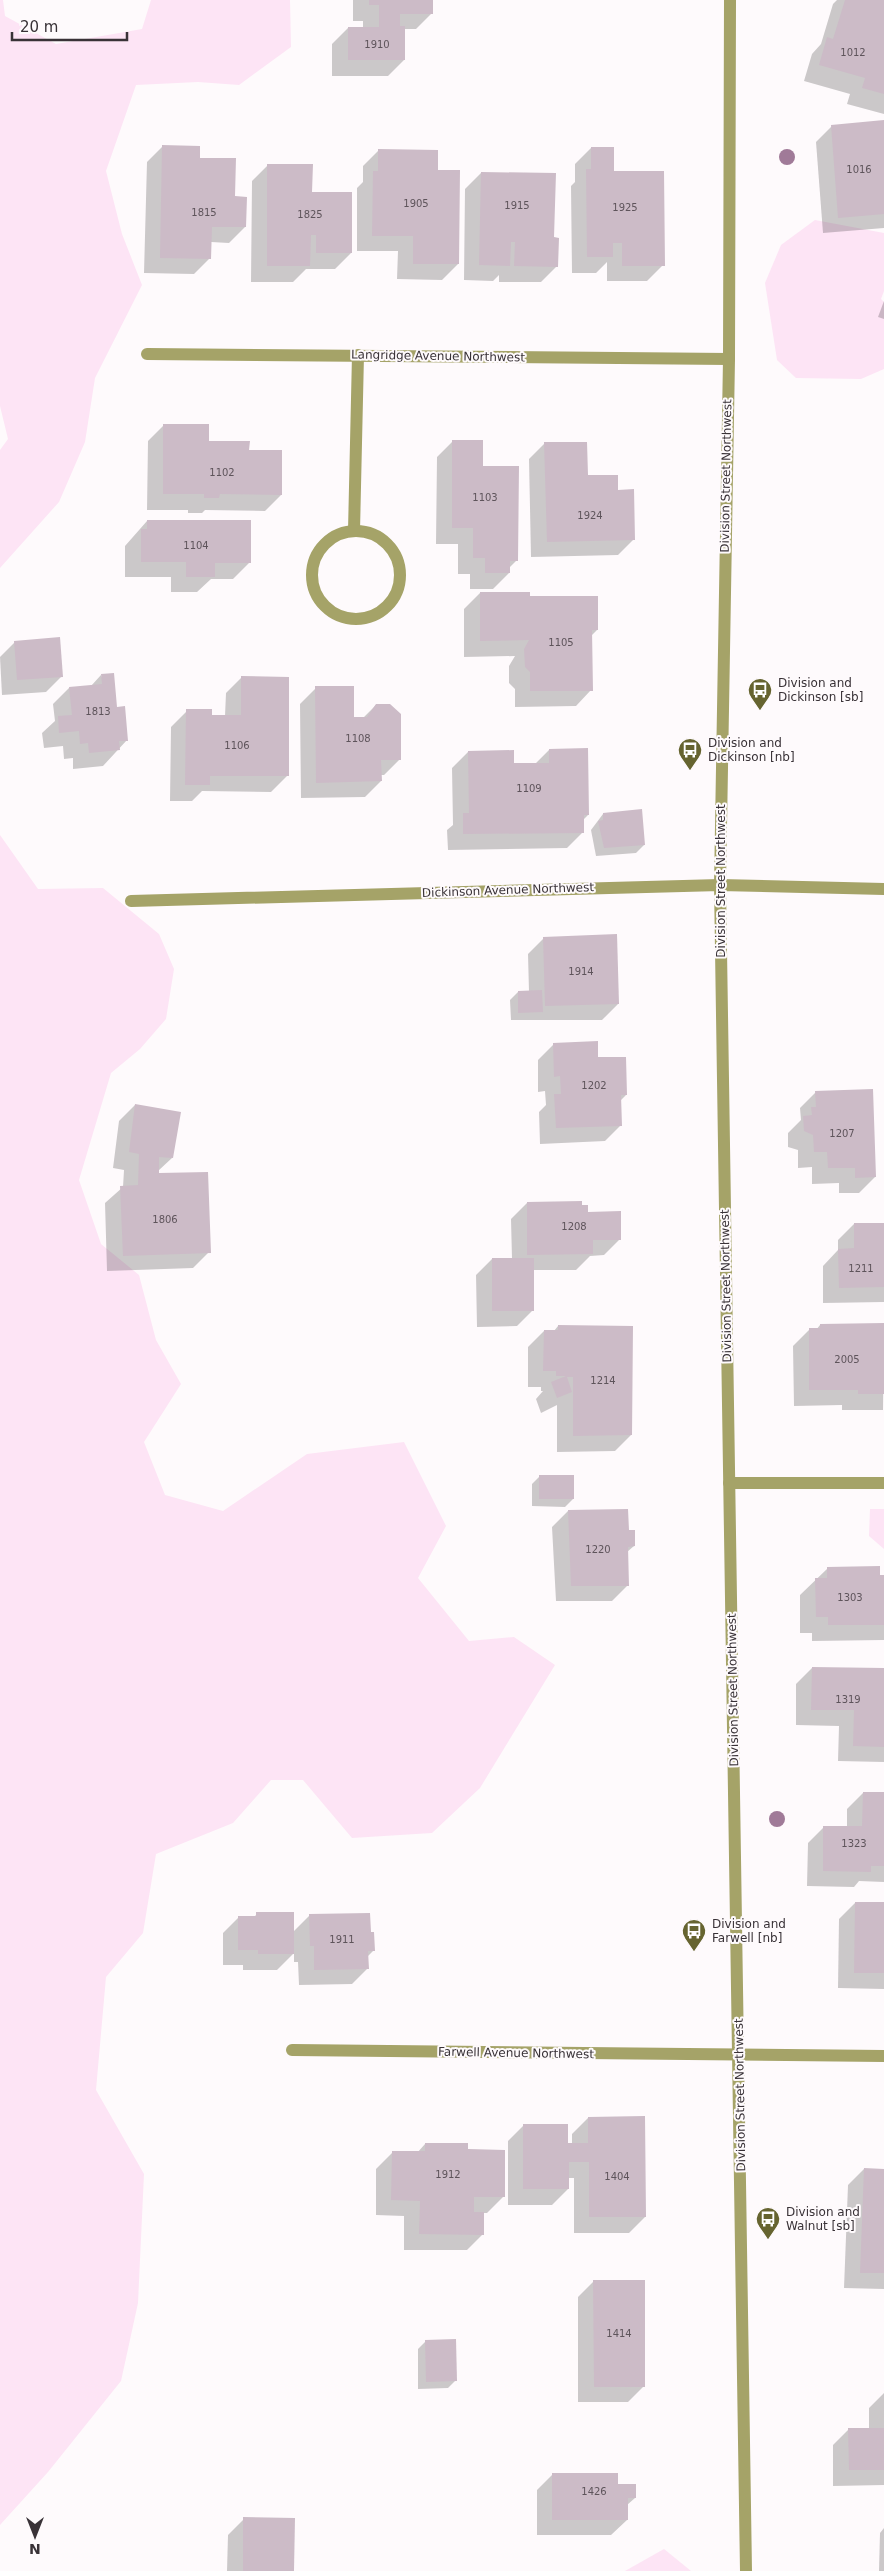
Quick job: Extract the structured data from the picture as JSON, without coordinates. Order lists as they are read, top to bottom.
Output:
{
  "streets": {
    "street": [
      "Langridge Avenue Northwest",
      "Division Street Northwest",
      "Dickinson Avenue Northwest",
      "Farwell Avenue Northwest"
    ]
  },
  "crossings": [
    ["Langridge Avenue Northwest", "Division Street Northwest"],
    ["Division Street Northwest", "Dickinson Avenue Northwest"],
    ["Division Street Northwest", "Farwell Avenue Northwest"]
  ],
  "places": {
    "bus stop": [
      "Division and Dickinson [sb]",
      "Division and Dickinson [nb]",
      "Division and Farwell [nb]",
      "Division and Walnut [sb]"
    ]
  },
  "house_numbers": [
    "1910",
    "1012",
    "1016",
    "1905",
    "1915",
    "1925",
    "1815",
    "1825",
    "1102",
    "1103",
    "1924",
    "1104",
    "1105",
    "1813",
    "1108",
    "1106",
    "1109",
    "1914",
    "1202",
    "1207",
    "1806",
    "1208",
    "1211",
    "2005",
    "1214",
    "1220",
    "1303",
    "1319",
    "1323",
    "1911",
    "1912",
    "1404",
    "1414",
    "1426"
  ],
  "scale_bar": "20 m",
  "north": "bottom"
}
